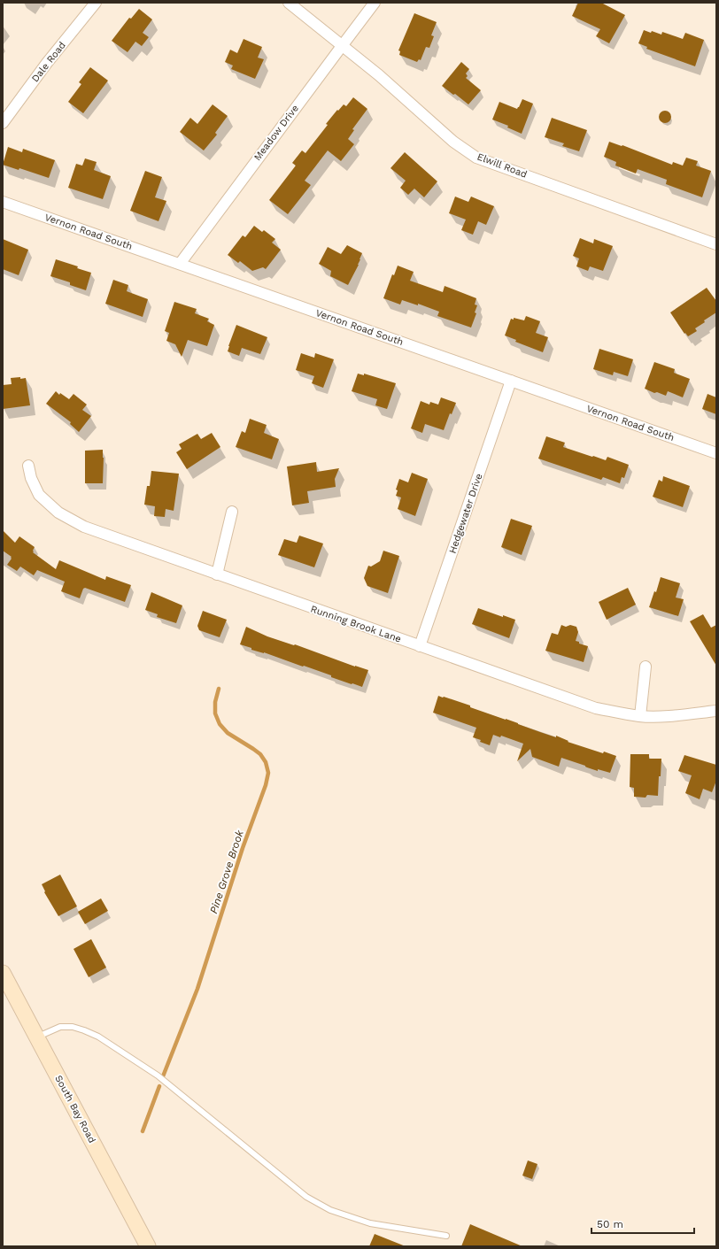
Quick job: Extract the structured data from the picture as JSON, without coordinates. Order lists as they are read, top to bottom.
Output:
{
  "streets": {
    "street": [
      "Dale Road",
      "Meadow Drive",
      "Elwill Road",
      "Vernon Road South",
      "Hedgewater Drive",
      "Running Brook Lane",
      "South Bay Road"
    ]
  },
  "crossings": [
    ["Meadow Drive", "Elwill Road"],
    ["Meadow Drive", "Vernon Road South"],
    ["Vernon Road South", "Hedgewater Drive"],
    ["Hedgewater Drive", "Running Brook Lane"]
  ],
  "water": ["Pine Grove Brook"],
  "scale_bar": "50 m"
}
